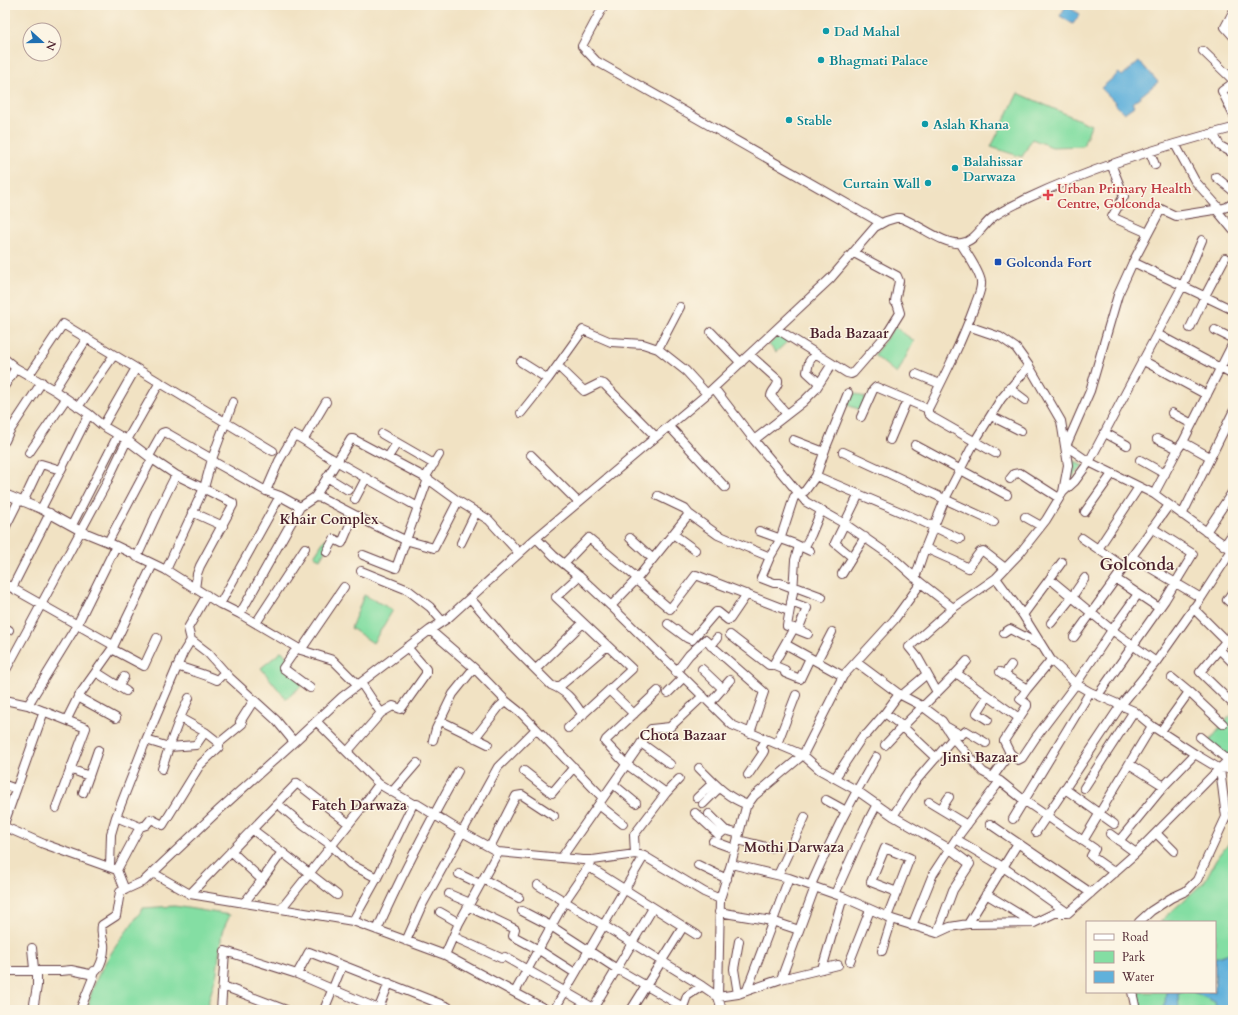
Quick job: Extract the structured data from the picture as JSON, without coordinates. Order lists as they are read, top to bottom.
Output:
{
  "districts": [
    "Bada Bazaar",
    "Khair Complex",
    "Golconda",
    "Chota Bazaar",
    "Jinsi Bazaar",
    "Fateh Darwaza",
    "Mothi Darwaza"
  ],
  "places": {
    "other": [
      "Dad Mahal",
      "Bhagmati Palace",
      "Stable",
      "Aslah Khana",
      "Balahissar Darwaza",
      "Curtain Wall"
    ],
    "health": ["Urban Primary Health Centre, Golconda"],
    "transit": ["Golconda Fort"]
  },
  "legend": ["Road", "Park", "Water"],
  "north": "right"
}
